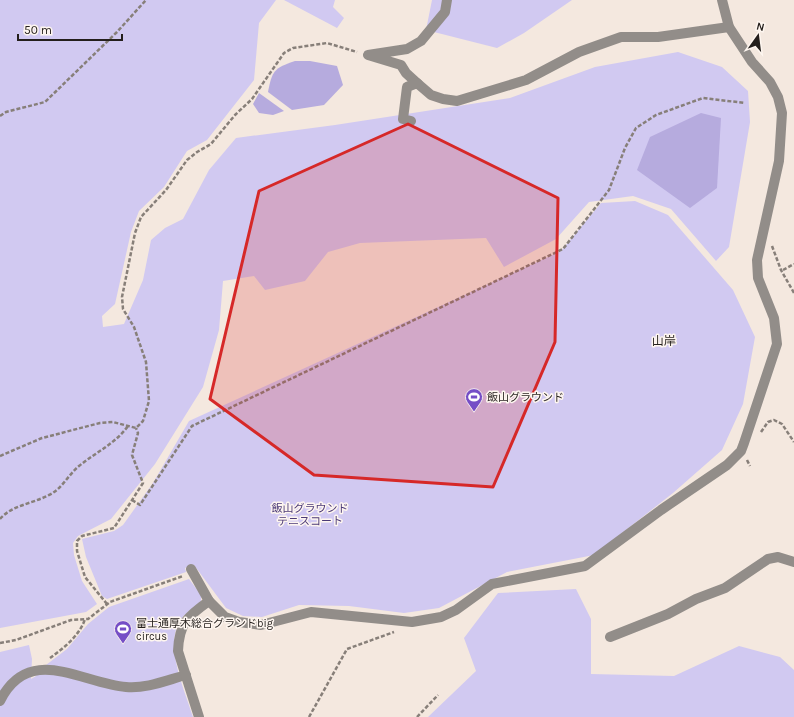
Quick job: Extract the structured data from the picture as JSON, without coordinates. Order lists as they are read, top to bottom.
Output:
{
  "districts": ["山岸"],
  "parks": ["飯山グラウンド テニスコート"],
  "places": {
    "sports": ["飯山グラウンド", "富士通厚木総合グランドbig circus"]
  },
  "scale_bar": "50 m",
  "north": "top"
}
